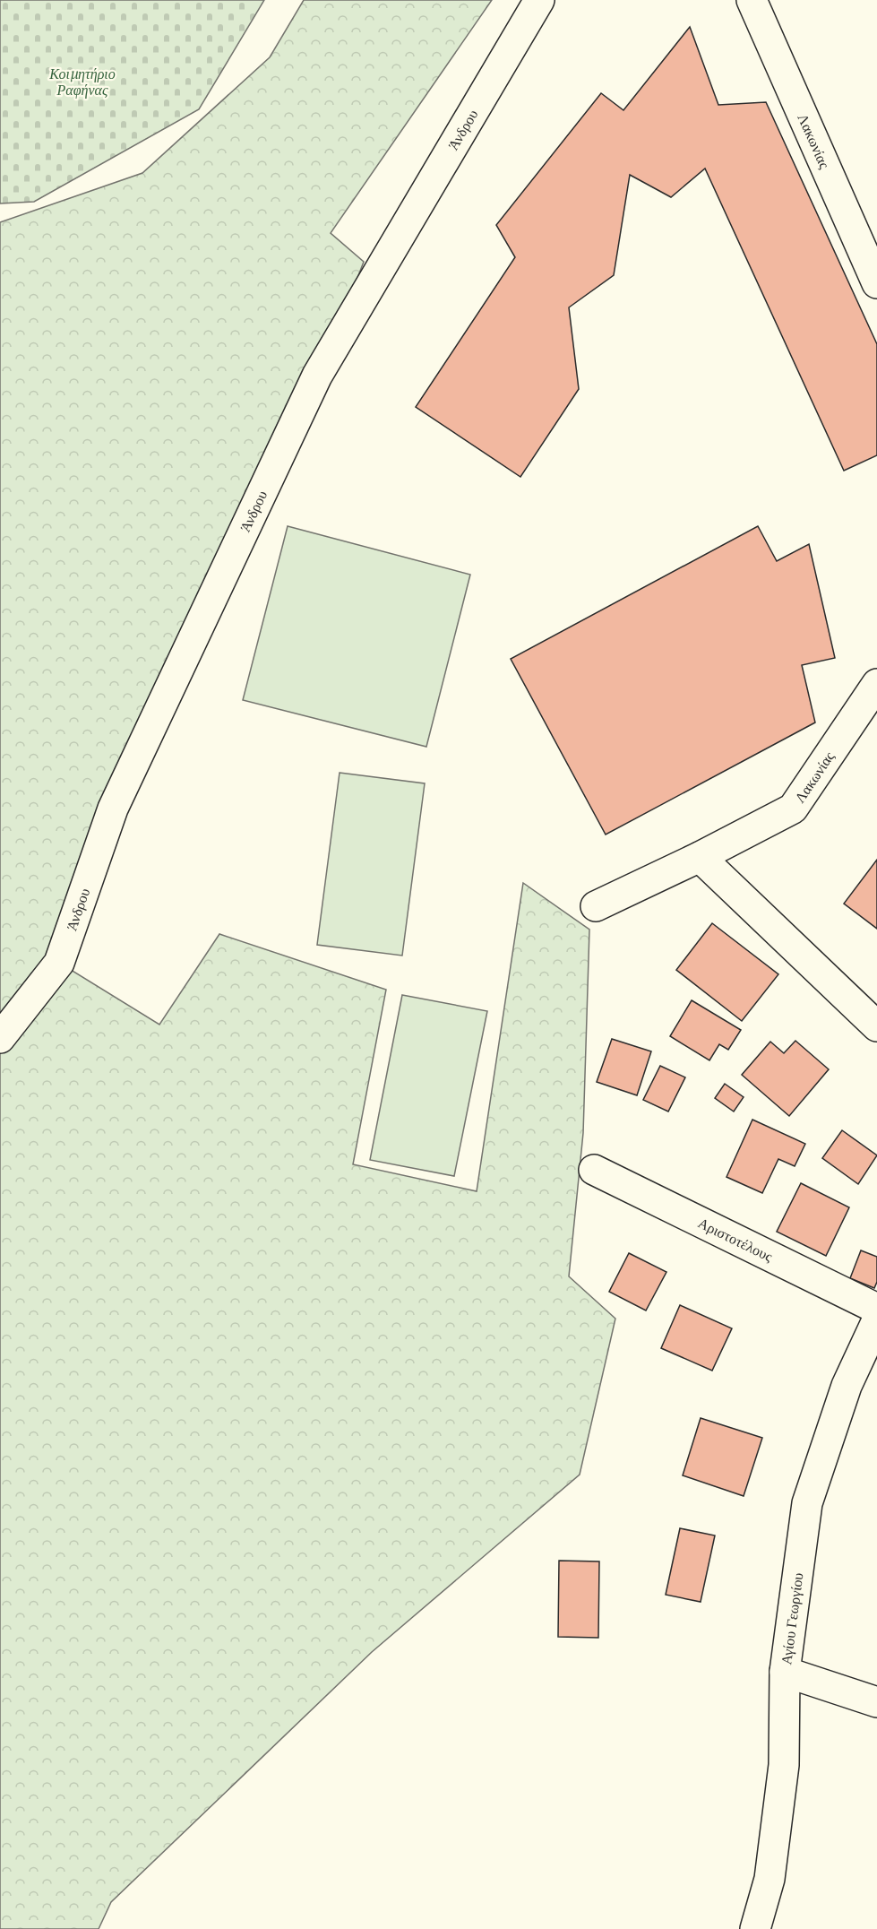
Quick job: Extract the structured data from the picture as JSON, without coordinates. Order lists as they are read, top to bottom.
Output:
{
  "streets": {
    "street": [
      "Άνδρου",
      "Λακωνίας",
      "Αριστοτέλους",
      "Αγίου Γεωργίου"
    ]
  },
  "parks": ["Κοιμητήριο Ραφήνας"]
}
